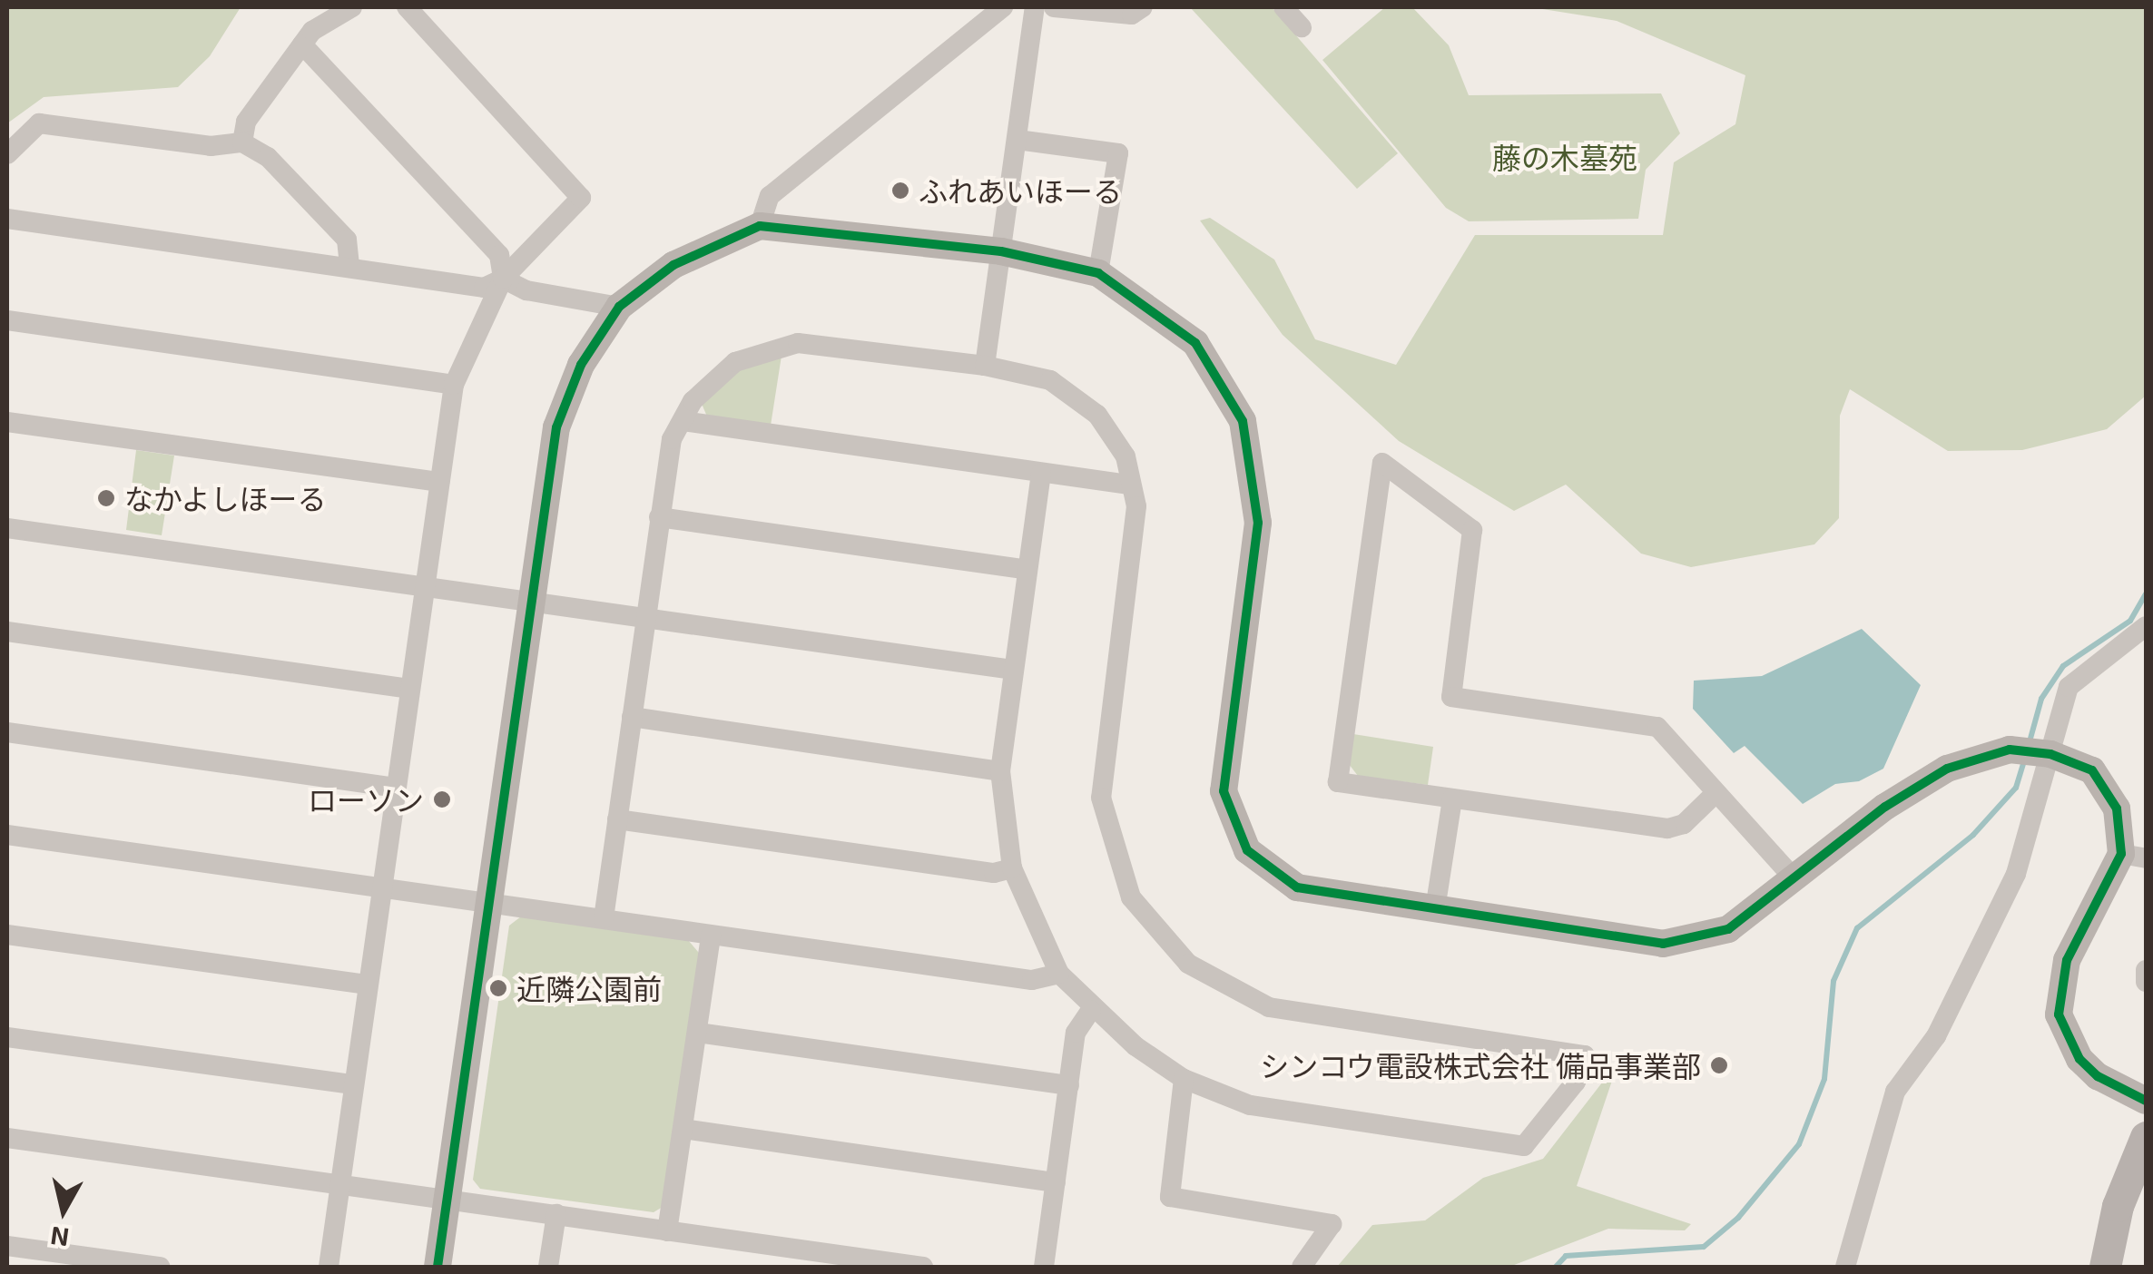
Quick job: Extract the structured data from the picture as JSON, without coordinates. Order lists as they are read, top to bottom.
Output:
{
  "parks": ["藤の木墓苑"],
  "places": [
    "ふれあいほーる",
    "なかよしほーる",
    "ローソン",
    "近隣公園前",
    "シンコウ電設株式会社 備品事業部"
  ],
  "north": "bottom"
}
